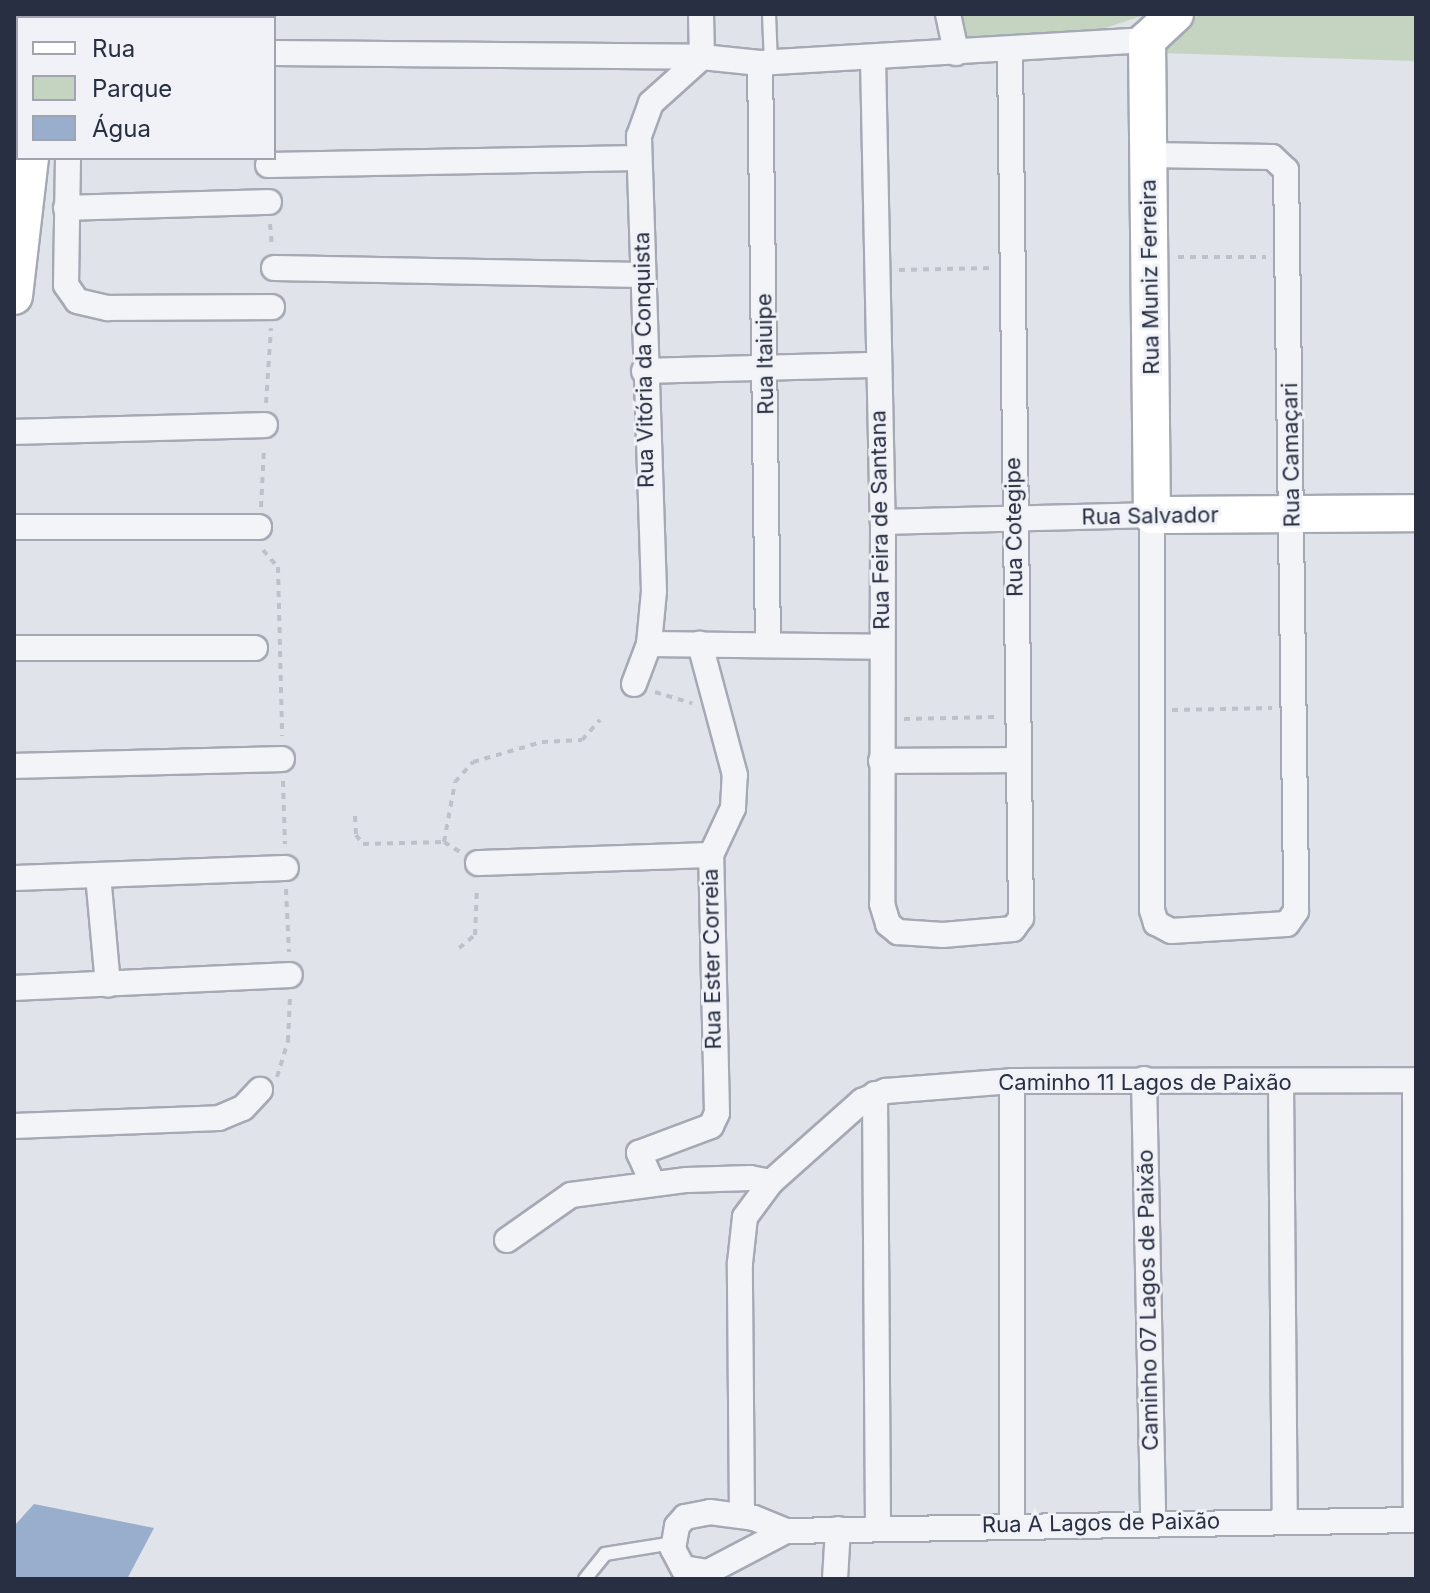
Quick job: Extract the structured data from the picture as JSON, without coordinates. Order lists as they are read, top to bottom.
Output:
{
  "streets": {
    "street": [
      "Rua Muniz Ferreira",
      "Rua Itaiuipe",
      "Rua Vitória da Conquista",
      "Rua Camaçari",
      "Rua Salvador",
      "Rua Feira de Santana",
      "Rua Cotegipe",
      "Rua Ester Correia",
      "Caminho 11 Lagos de Paixão",
      "Caminho 07 Lagos de Paixão",
      "Rua A Lagos de Paixão"
    ]
  },
  "crossings": [
    ["Rua Muniz Ferreira", "Rua Camaçari"],
    ["Rua Muniz Ferreira", "Rua Salvador"],
    ["Rua Camaçari", "Rua Salvador"],
    ["Rua Salvador", "Rua Feira de Santana"],
    ["Rua Salvador", "Rua Cotegipe"],
    ["Rua Feira de Santana", "Rua Cotegipe"],
    ["Caminho 11 Lagos de Paixão", "Caminho 07 Lagos de Paixão"],
    ["Caminho 07 Lagos de Paixão", "Rua A Lagos de Paixão"]
  ],
  "legend": ["Rua", "Parque", "Água"]
}
